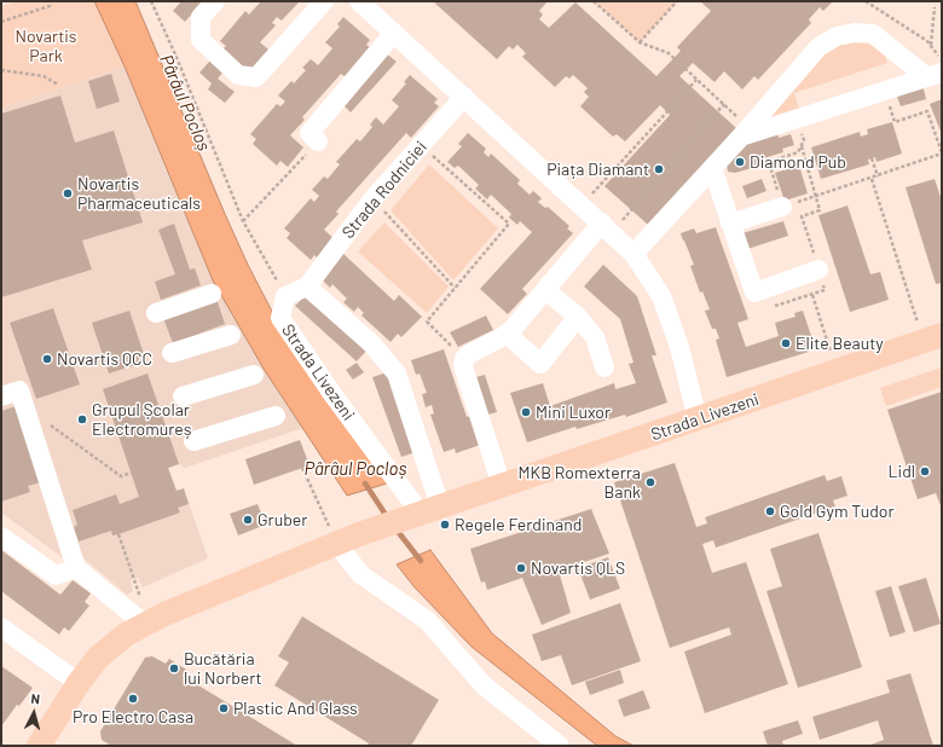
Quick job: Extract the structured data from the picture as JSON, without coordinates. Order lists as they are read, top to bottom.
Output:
{
  "streets": {
    "main road": ["Strada Livezeni"],
    "street": ["Strada Rodniciei"]
  },
  "water": ["Pârâul Pocloș"],
  "parks": ["Novartis Park"],
  "places": [
    "Diamond Pub",
    "Piața Diamant",
    "Novartis Pharmaceuticals",
    "Elite Beauty",
    "Novartis QCC",
    "Mini Luxor",
    "Grupul Școlar Electromureș",
    "Lidl",
    "MKB Romexterra Bank",
    "Gold Gym Tudor",
    "Gruber",
    "Regele Ferdinand",
    "Novartis QLS",
    "Bucătăria lui Norbert",
    "Pro Electro Casa",
    "Plastic And Glass"
  ],
  "north": "top"
}
